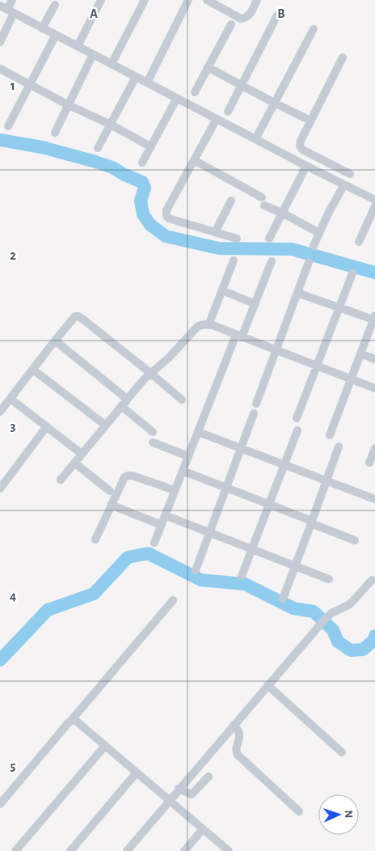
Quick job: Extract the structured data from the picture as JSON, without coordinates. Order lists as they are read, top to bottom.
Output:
{
  "north": "right",
  "grid": {
    "columns": ["A", "B"],
    "rows": [
      "1",
      "2",
      "3",
      "4",
      "5"
    ]
  }
}
